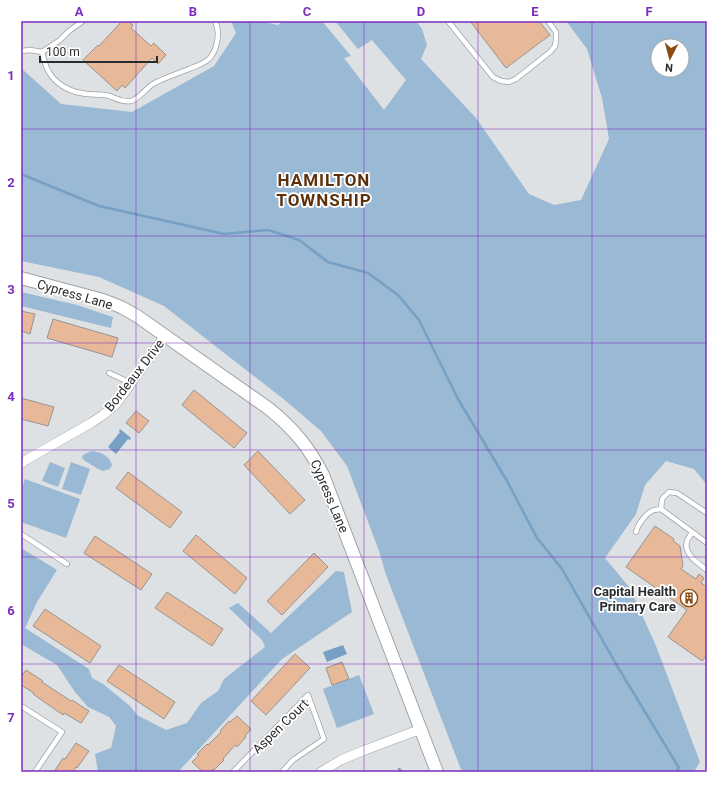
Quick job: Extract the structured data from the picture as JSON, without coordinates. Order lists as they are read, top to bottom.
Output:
{
  "streets": {
    "street": ["Cypress Lane", "Bordeaux Drive"],
    "lane": ["Aspen Court"]
  },
  "crossings": [
    ["Cypress Lane", "Bordeaux Drive"]
  ],
  "districts": ["HAMILTON TOWNSHIP"],
  "places": {
    "building": ["Capital Health Primary Care"]
  },
  "scale_bar": "100 m",
  "north": "bottom",
  "grid": {
    "columns": [
      "A",
      "B",
      "C",
      "D",
      "E",
      "F"
    ],
    "rows": [
      "1",
      "2",
      "3",
      "4",
      "5",
      "6",
      "7"
    ]
  }
}
